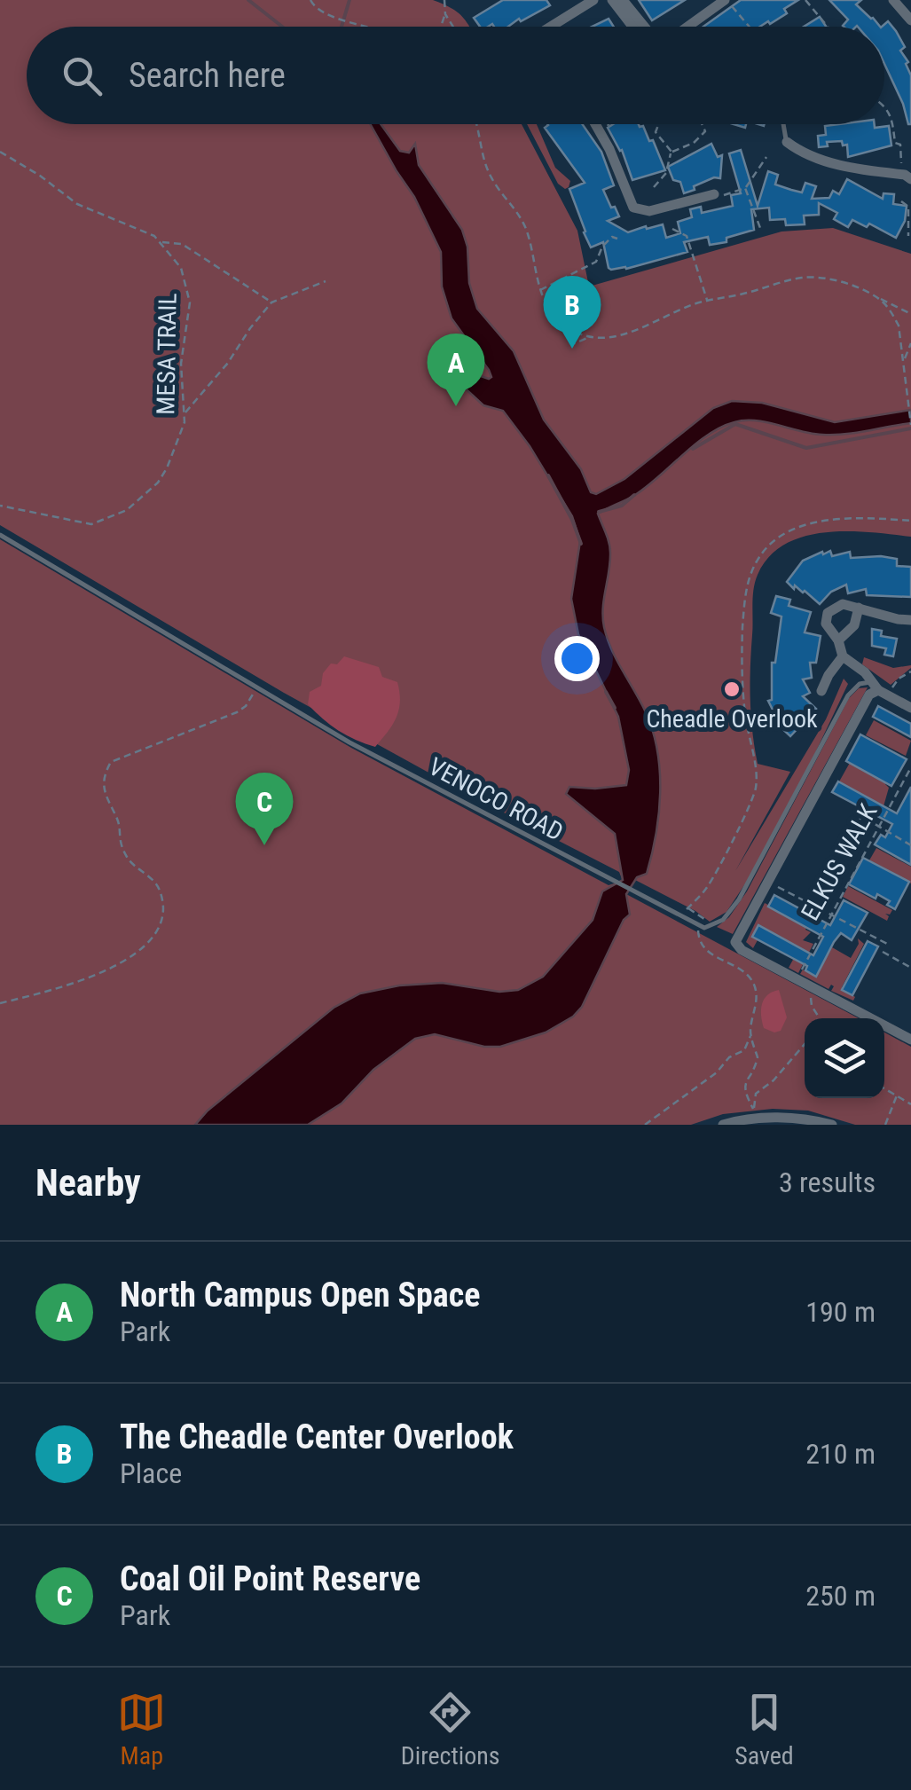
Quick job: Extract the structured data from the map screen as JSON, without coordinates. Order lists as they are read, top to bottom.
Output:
{
  "streets": {
    "lane": ["VENOCO ROAD"],
    "path": ["MESA TRAIL", "ELKUS WALK"]
  },
  "places": ["Cheadle Overlook"],
  "page": {
    "search": "Search here",
    "pins": ["B", "A", "C"],
    "heading": ["Nearby", "3 results"],
    "list": [
      {
        "mark": "A",
        "name": "North Campus Open Space",
        "note": "Park",
        "value": "190 m"
      },
      {
        "mark": "B",
        "name": "The Cheadle Center Overlook",
        "note": "Place",
        "value": "210 m"
      },
      {
        "mark": "C",
        "name": "Coal Oil Point Reserve",
        "note": "Park",
        "value": "250 m"
      }
    ],
    "nav": ["Map", "Directions", "Saved"]
  }
}
